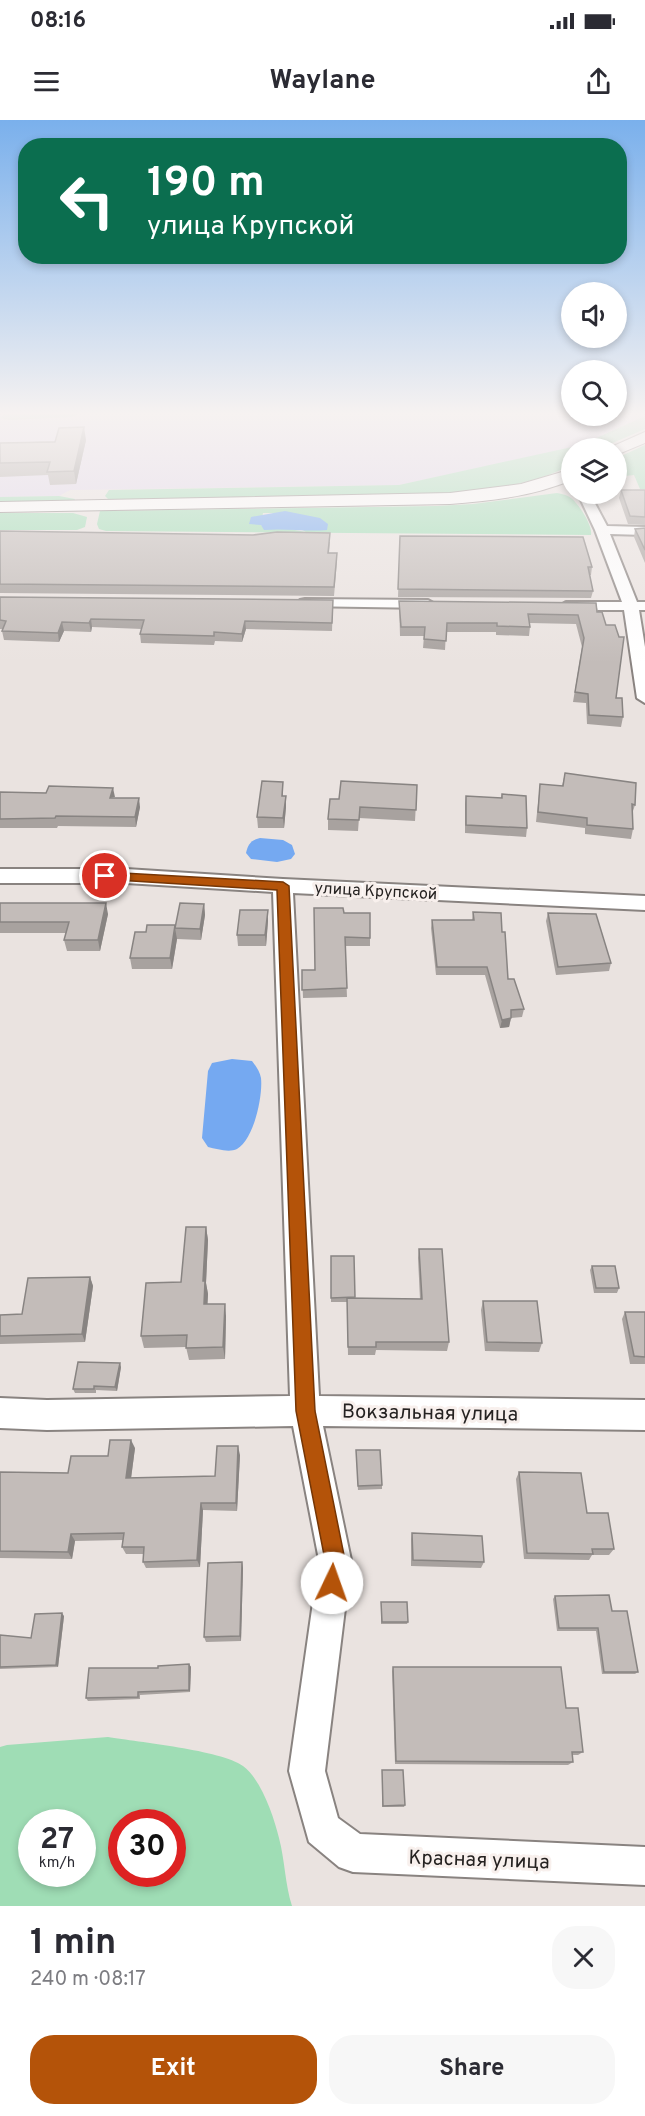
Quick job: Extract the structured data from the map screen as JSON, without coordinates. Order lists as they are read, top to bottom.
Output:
{
  "streets": {
    "street": ["улица Крупской", "Вокзальная улица", "Красная улица"]
  },
  "crossings": [
    ["Вокзальная улица", "Красная улица"]
  ],
  "page": {
    "status": "08:16",
    "header": "Waylane",
    "turn": ["190 m", "улица Крупской"],
    "speed": "27 km/h",
    "limit": "30",
    "heading": ["1 min", "240 m · 08:17"],
    "buttons": ["Exit", "Share"]
  }
}
